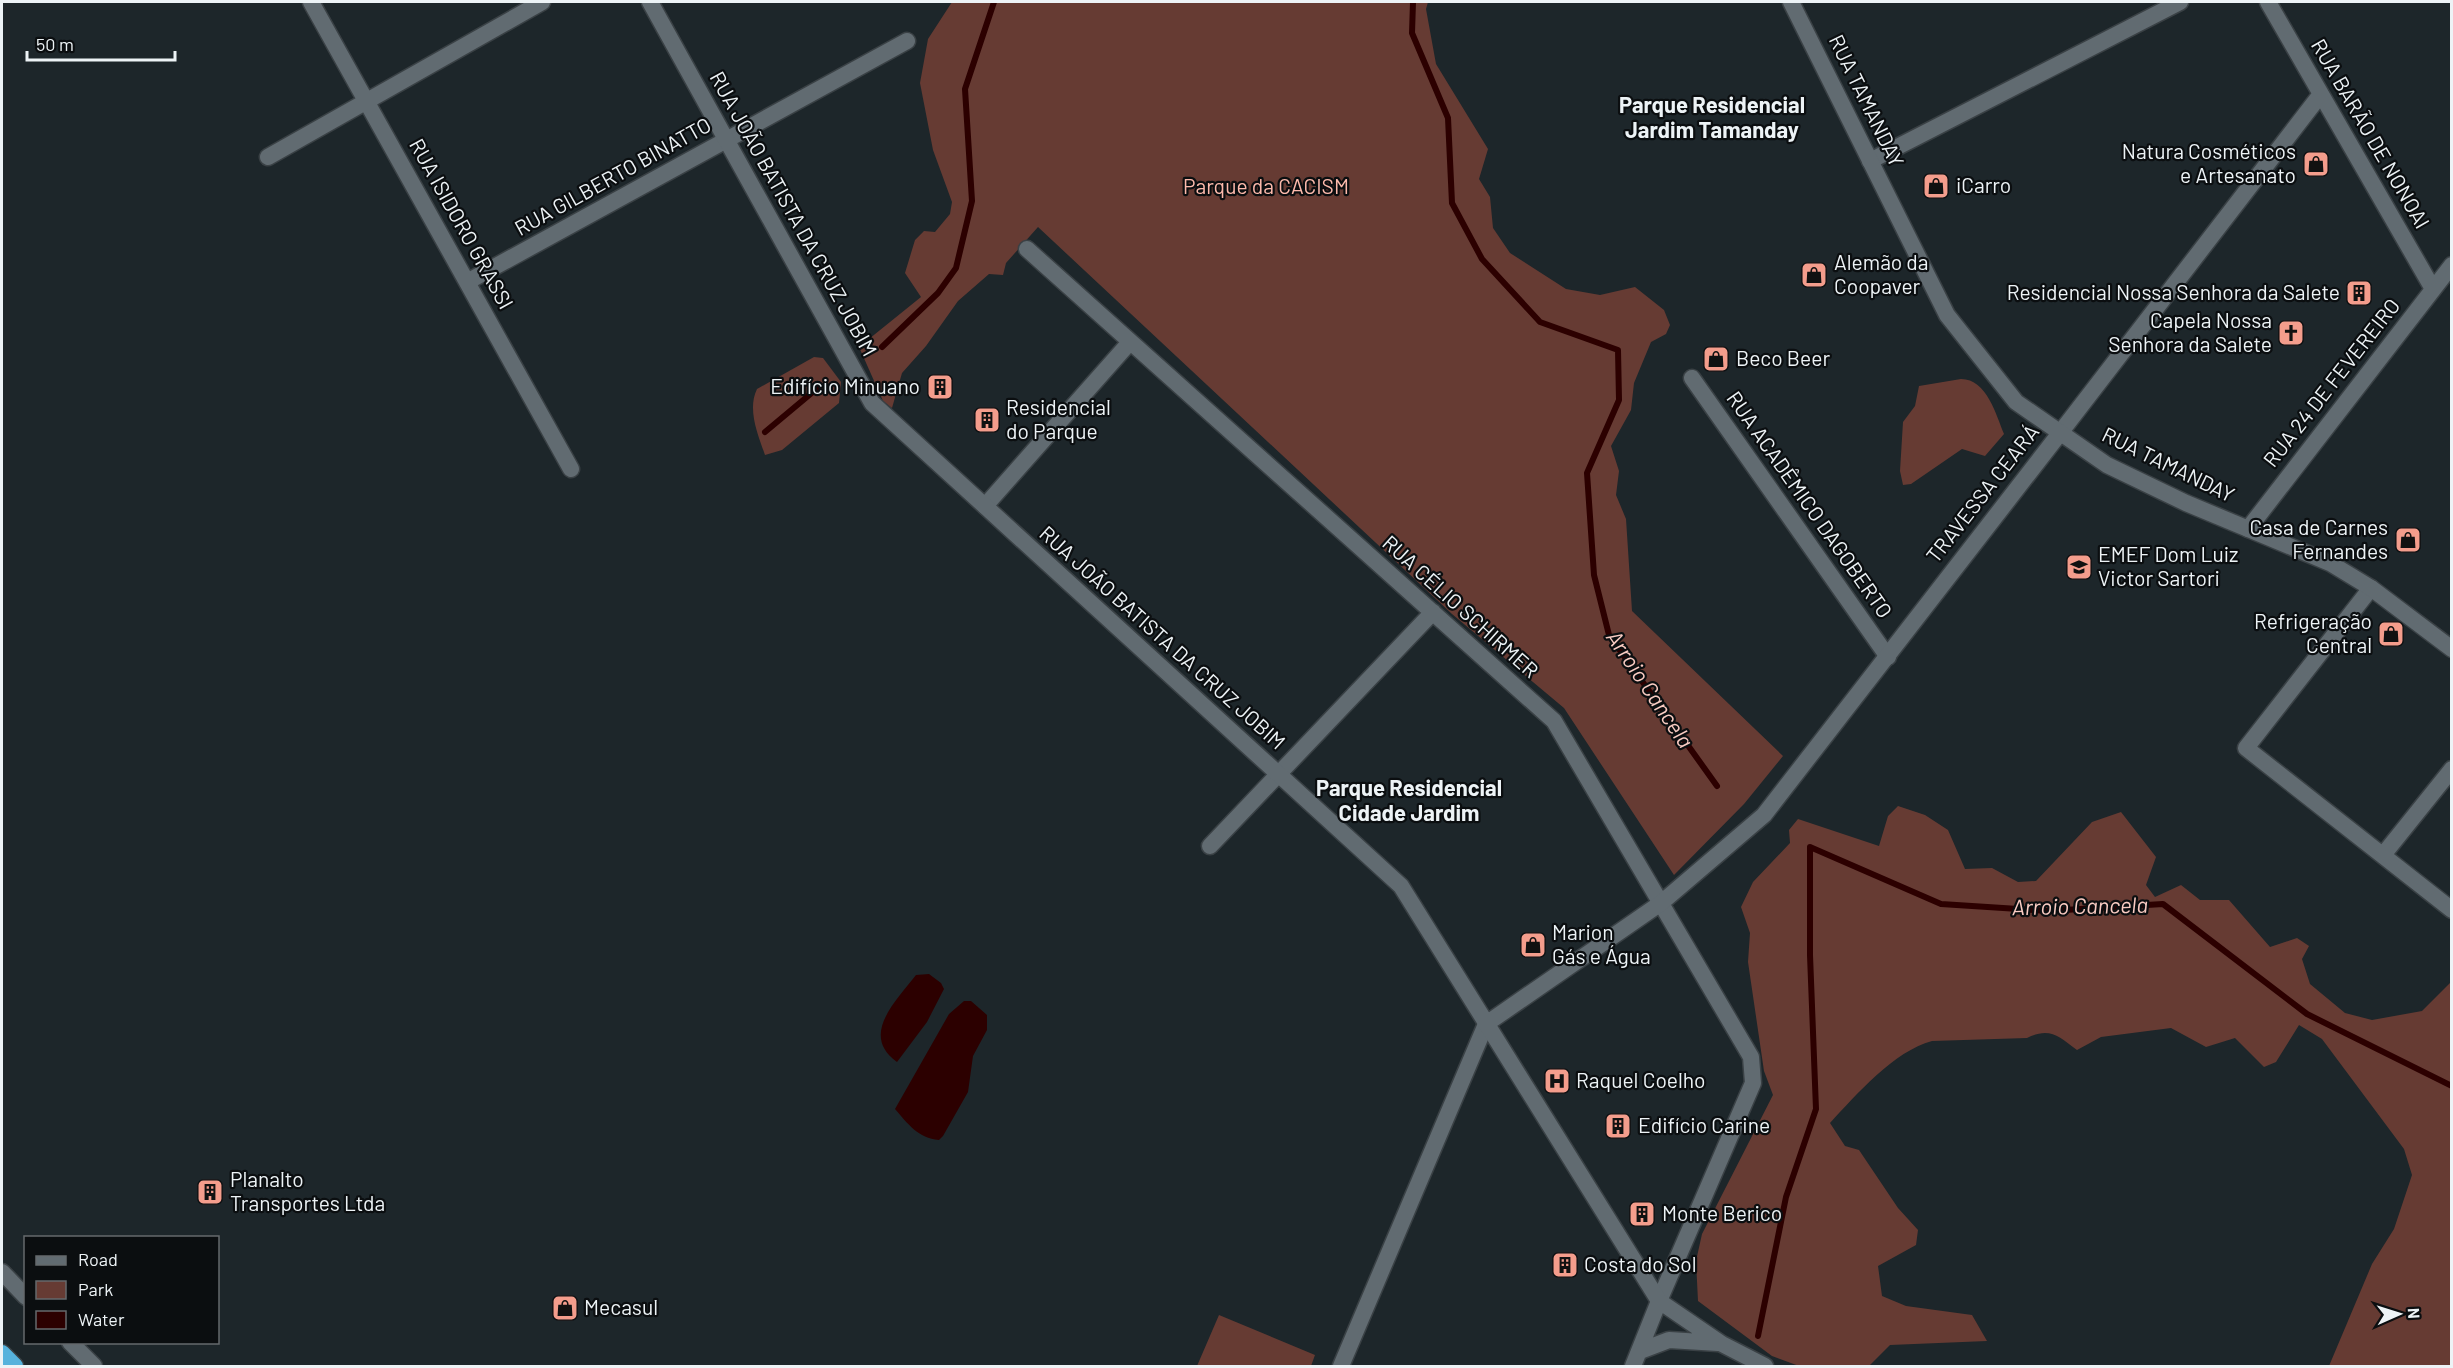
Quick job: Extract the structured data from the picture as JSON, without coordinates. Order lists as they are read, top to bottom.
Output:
{
  "streets": {
    "street": [
      "RUA TAMANDAY",
      "RUA BARÃO DE NONOAI",
      "RUA GILBERTO BINATTO",
      "RUA JOÃO BATISTA DA CRUZ JOBIM",
      "RUA ISIDORO GRASSI",
      "RUA 24 DE FEVEREIRO",
      "TRAVESSA CEARÁ",
      "RUA ACADÊMICO DAGOBERTO",
      "RUA CÉLIO SCHIRMER"
    ]
  },
  "crossings": [
    ["RUA TAMANDAY", "RUA 24 DE FEVEREIRO"],
    ["RUA TAMANDAY", "TRAVESSA CEARÁ"],
    ["RUA BARÃO DE NONOAI", "RUA 24 DE FEVEREIRO"],
    ["RUA BARÃO DE NONOAI", "TRAVESSA CEARÁ"],
    ["RUA GILBERTO BINATTO", "RUA JOÃO BATISTA DA CRUZ JOBIM"],
    ["RUA GILBERTO BINATTO", "RUA ISIDORO GRASSI"],
    ["RUA JOÃO BATISTA DA CRUZ JOBIM", "TRAVESSA CEARÁ"],
    ["RUA JOÃO BATISTA DA CRUZ JOBIM", "RUA CÉLIO SCHIRMER"],
    ["TRAVESSA CEARÁ", "RUA ACADÊMICO DAGOBERTO"],
    ["TRAVESSA CEARÁ", "RUA CÉLIO SCHIRMER"]
  ],
  "districts": ["Parque Residencial Jardim Tamanday", "Parque Residencial Cidade Jardim"],
  "water": ["Arroio Cancela"],
  "parks": ["Parque da CACISM"],
  "places": {
    "shop": [
      "Natura Cosméticos e Artesanato",
      "iCarro",
      "Alemão da Coopaver",
      "Beco Beer",
      "Casa de Carnes Fernandes",
      "Refrigeração Central",
      "Marion Gás e Água",
      "Mecasul"
    ],
    "building": [
      "Residencial Nossa Senhora da Salete",
      "Edifício Minuano",
      "Residencial do Parque",
      "Edifício Carine",
      "Planalto Transportes Ltda",
      "Monte Berico",
      "Costa do Sol"
    ],
    "church": ["Capela Nossa Senhora da Salete"],
    "school or university": ["EMEF Dom Luiz Victor Sartori"],
    "hospital": ["Raquel Coelho"]
  },
  "legend": ["Road", "Park", "Water"],
  "scale_bar": "50 m",
  "north": "right"
}
